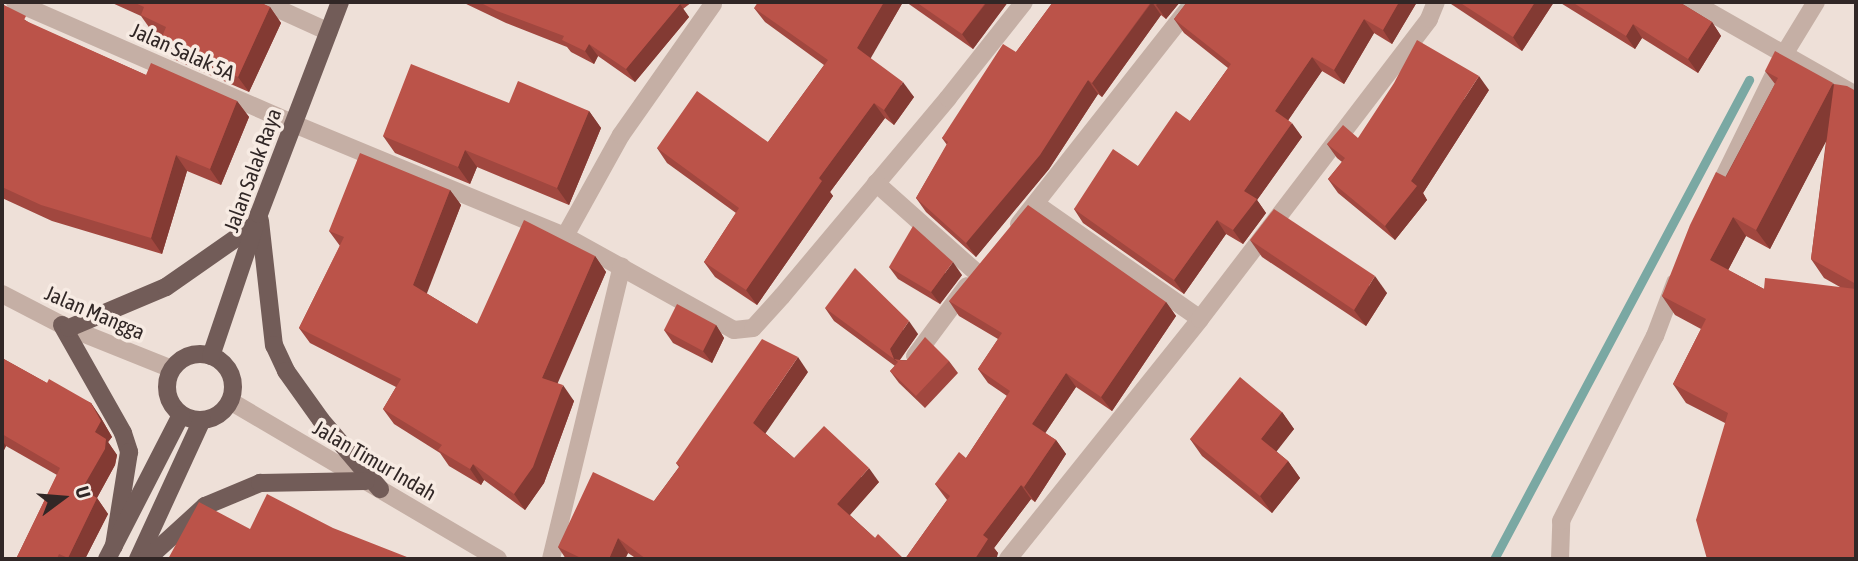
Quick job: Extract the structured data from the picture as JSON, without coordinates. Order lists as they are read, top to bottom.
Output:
{
  "streets": {
    "main road": ["Jalan Salak Raya"],
    "street": ["Jalan Salak 5A", "Jalan Mangga", "Jalan Timur Indah"]
  },
  "crossings": [
    ["Jalan Salak 5A", "Jalan Salak Raya"],
    ["Jalan Salak Raya", "Jalan Mangga"],
    ["Jalan Salak Raya", "Jalan Timur Indah"],
    ["Jalan Mangga", "Jalan Timur Indah"]
  ],
  "north": "right"
}
